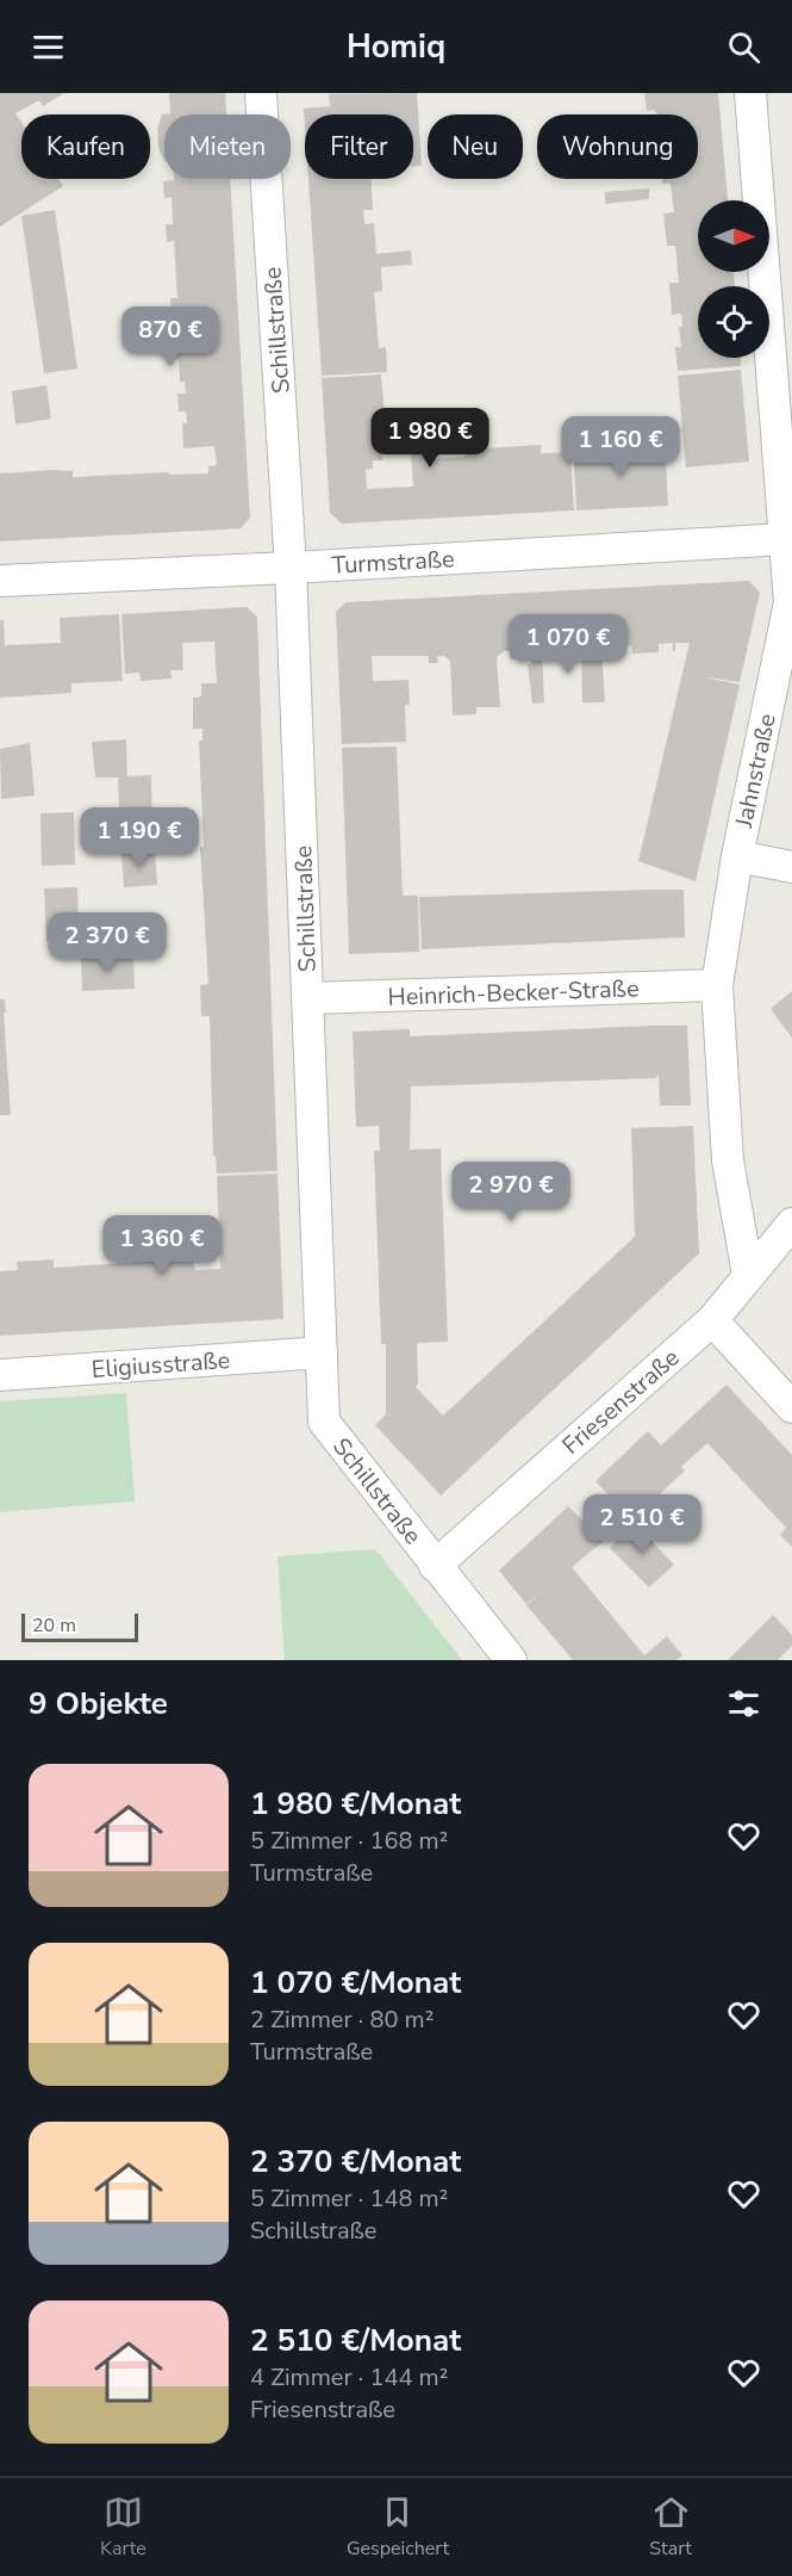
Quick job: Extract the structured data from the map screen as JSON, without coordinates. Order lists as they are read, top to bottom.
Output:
{
  "streets": {
    "street": [
      "Schillstraße",
      "Turmstraße",
      "Jahnstraße",
      "Heinrich-Becker-Straße",
      "Eligiusstraße",
      "Friesenstraße"
    ]
  },
  "crossings": [
    ["Schillstraße", "Turmstraße"],
    ["Schillstraße", "Heinrich-Becker-Straße"],
    ["Schillstraße", "Eligiusstraße"],
    ["Schillstraße", "Friesenstraße"],
    ["Turmstraße", "Jahnstraße"],
    ["Jahnstraße", "Heinrich-Becker-Straße"],
    ["Jahnstraße", "Friesenstraße"]
  ],
  "scale_bar": "20 m",
  "north": "right",
  "page": {
    "header": "Homiq",
    "chip": [
      "Kaufen",
      "Mieten",
      "Filter",
      "Neu",
      "Wohnung"
    ],
    "price": [
      "870 €",
      "1 980 €",
      "1 160 €",
      "1 070 €",
      "1 190 €",
      "2 370 €",
      "2 970 €",
      "1 360 €",
      "2 510 €"
    ],
    "scale": "20 m",
    "heading": "9 Objekte",
    "list": [
      {
        "name": "1 980 €/Monat",
        "note": "5 Zimmer · 168 m² · Turmstraße"
      },
      {
        "name": "1 070 €/Monat",
        "note": "2 Zimmer · 80 m² · Turmstraße"
      },
      {
        "name": "2 370 €/Monat",
        "note": "5 Zimmer · 148 m² · Schillstraße"
      },
      {
        "name": "2 510 €/Monat",
        "note": "4 Zimmer · 144 m² · Friesenstraße"
      }
    ],
    "tabs": ["Karte", "Gespeichert", "Start"]
  }
}
